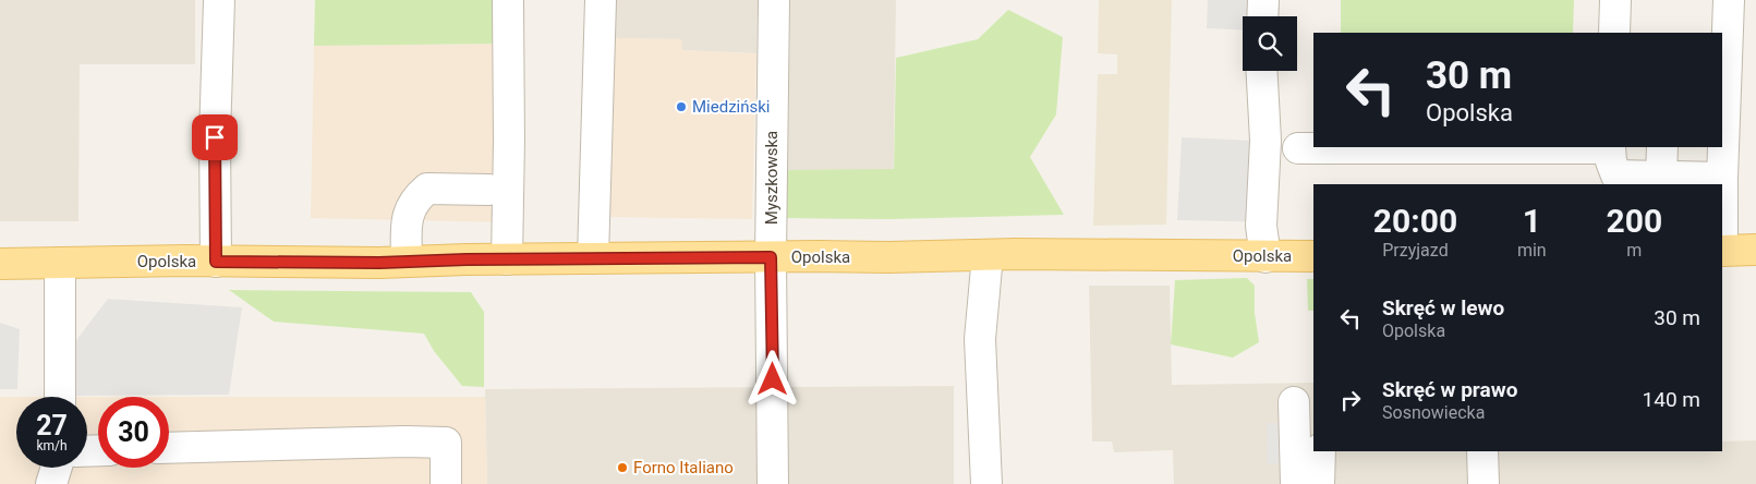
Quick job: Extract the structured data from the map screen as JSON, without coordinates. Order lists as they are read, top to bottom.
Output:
{
  "streets": {
    "main road": ["Opolska"],
    "street": ["Myszkowska"]
  },
  "crossings": [
    ["Myszkowska", "Opolska"]
  ],
  "places": ["Miedziński", "Forno Italiano"],
  "page": {
    "turn": ["30 m", "Opolska"],
    "eta": [
      "20:00",
      "Przyjazd",
      "1",
      "min",
      "200",
      "m"
    ],
    "list": [
      {
        "name": "Skręć w lewo",
        "note": "Opolska",
        "value": "30 m"
      },
      {
        "name": "Skręć w prawo",
        "note": "Sosnowiecka",
        "value": "140 m"
      }
    ],
    "speed": "27 km/h",
    "limit": "30"
  }
}
